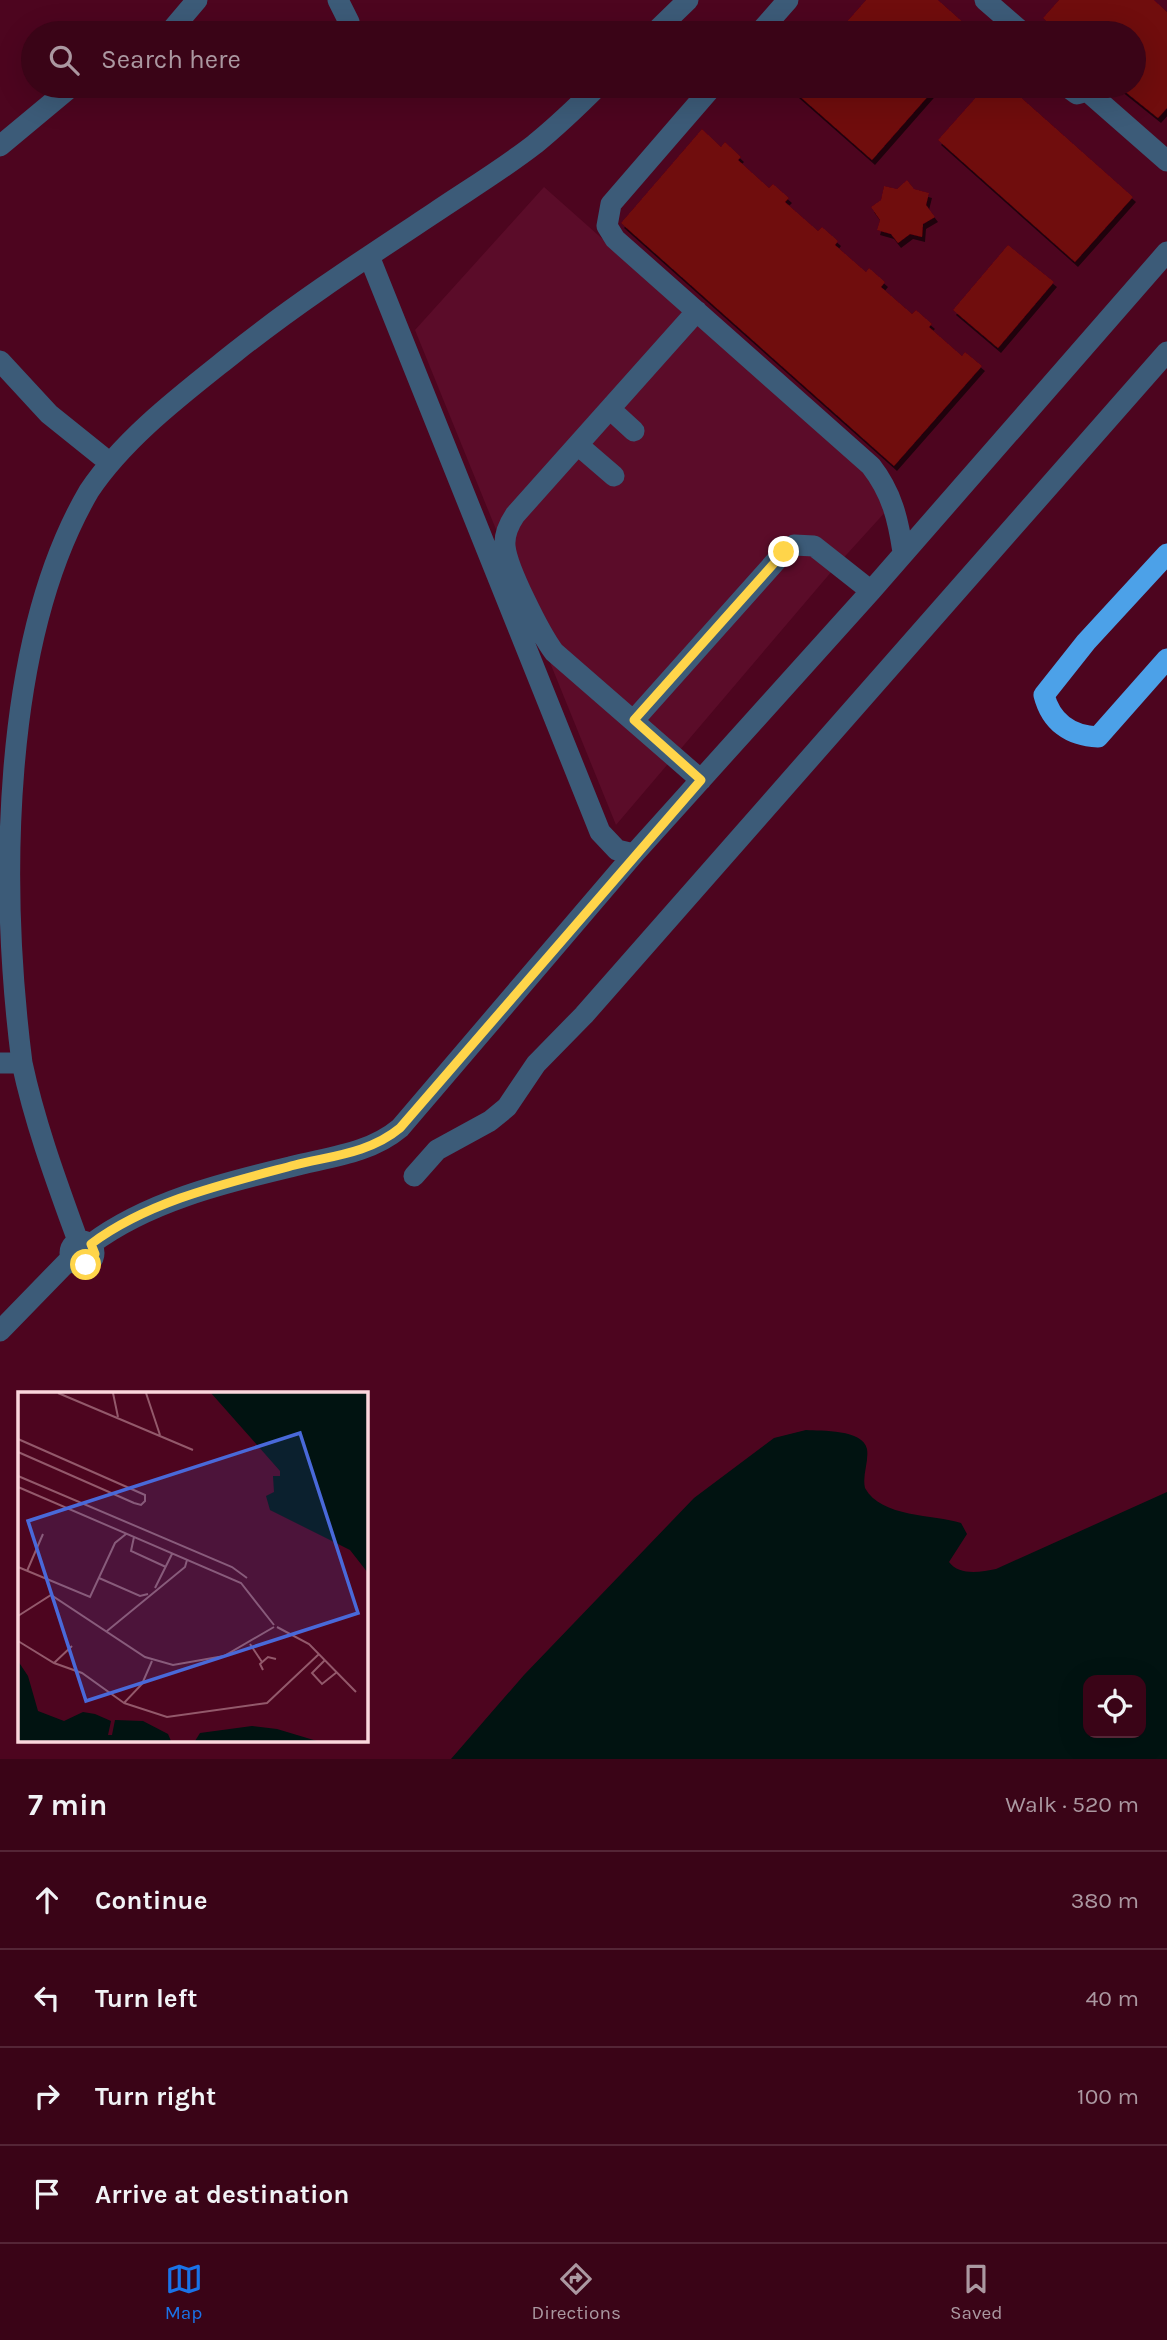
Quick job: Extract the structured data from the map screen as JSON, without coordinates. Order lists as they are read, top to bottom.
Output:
{
  "page": {
    "search": "Search here",
    "heading": ["7 min", "Walk · 520 m"],
    "list": [
      ["Continue", "380 m"],
      ["Turn left", "40 m"],
      ["Turn right", "100 m"],
      "Arrive at destination"
    ],
    "nav": ["Map", "Directions", "Saved"]
  }
}
